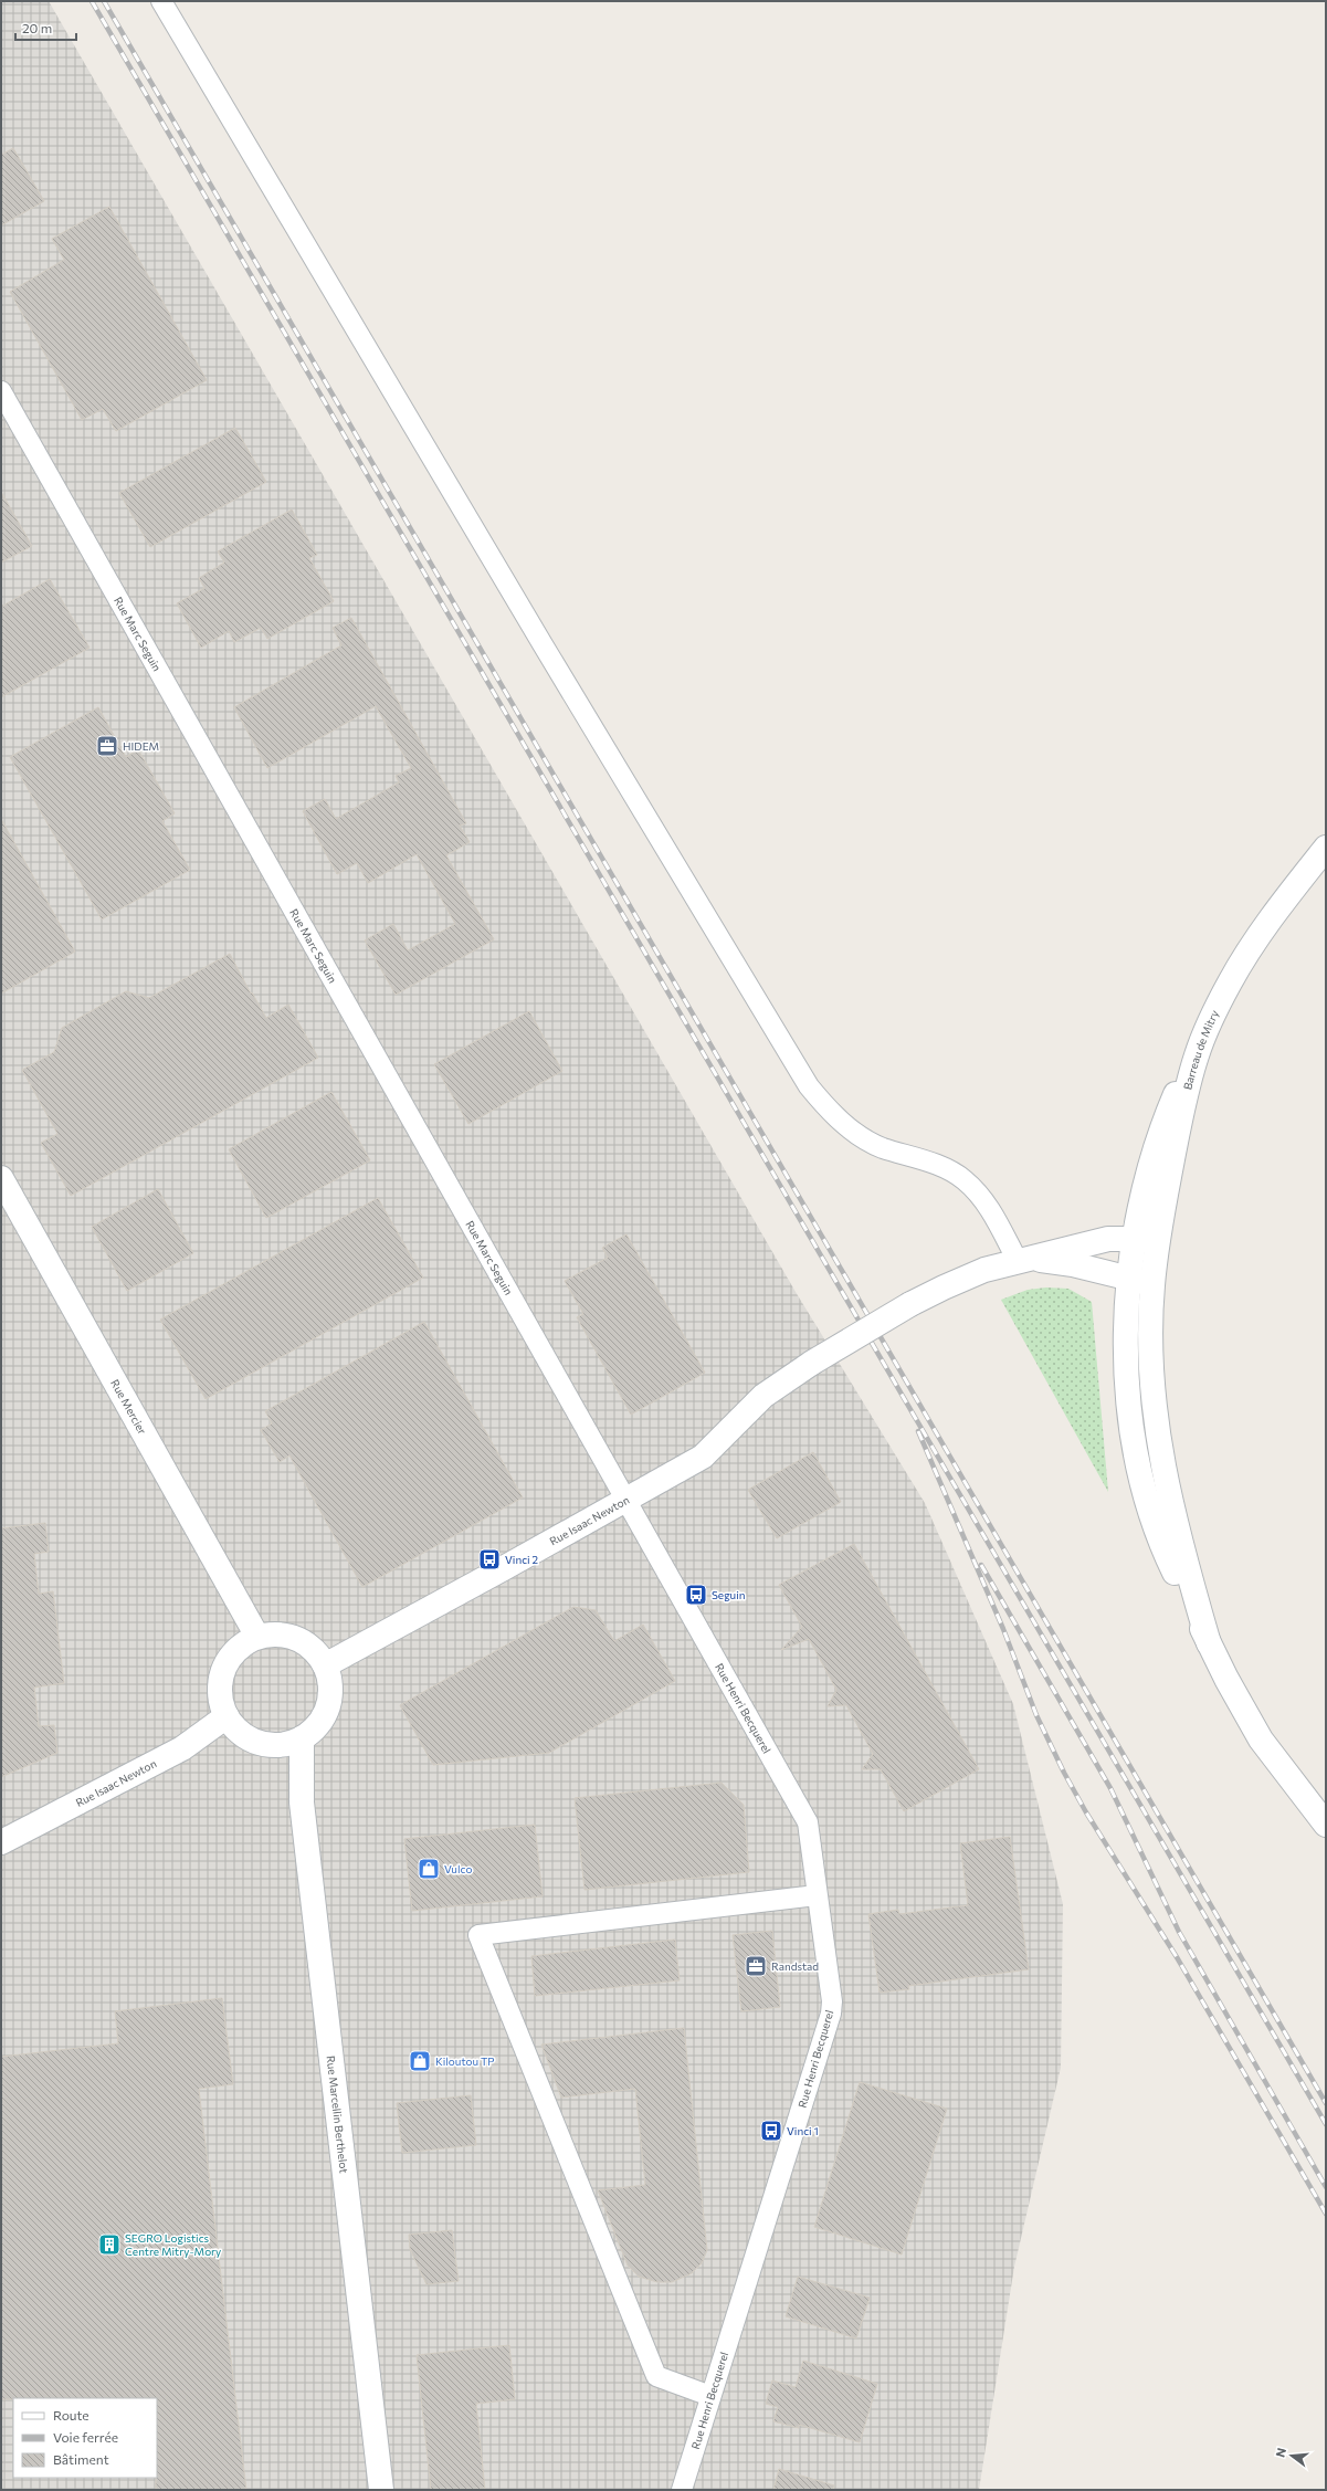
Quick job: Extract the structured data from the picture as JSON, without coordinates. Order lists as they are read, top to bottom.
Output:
{
  "streets": {
    "street": [
      "Rue Marc Seguin",
      "Barreau de Mitry",
      "Rue Mercier",
      "Rue Isaac Newton",
      "Rue Henri Becquerel",
      "Rue Marcellin Berthelot"
    ]
  },
  "crossings": [
    ["Rue Marc Seguin", "Rue Isaac Newton"],
    ["Rue Marc Seguin", "Rue Henri Becquerel"],
    ["Barreau de Mitry", "Rue Isaac Newton"],
    ["Rue Mercier", "Rue Isaac Newton"],
    ["Rue Mercier", "Rue Marcellin Berthelot"],
    ["Rue Isaac Newton", "Rue Henri Becquerel"],
    ["Rue Isaac Newton", "Rue Marcellin Berthelot"]
  ],
  "places": {
    "office": ["HIDEM", "Randstad"],
    "bus stop": ["Vinci 2", "Seguin", "Vinci 1"],
    "shop": ["Vulco", "Kiloutou TP"],
    "building": ["SEGRO Logistics Centre Mitry-Mory"]
  },
  "legend": ["Route", "Voie ferrée", "Bâtiment"],
  "scale_bar": "20 m",
  "north": "left"
}
